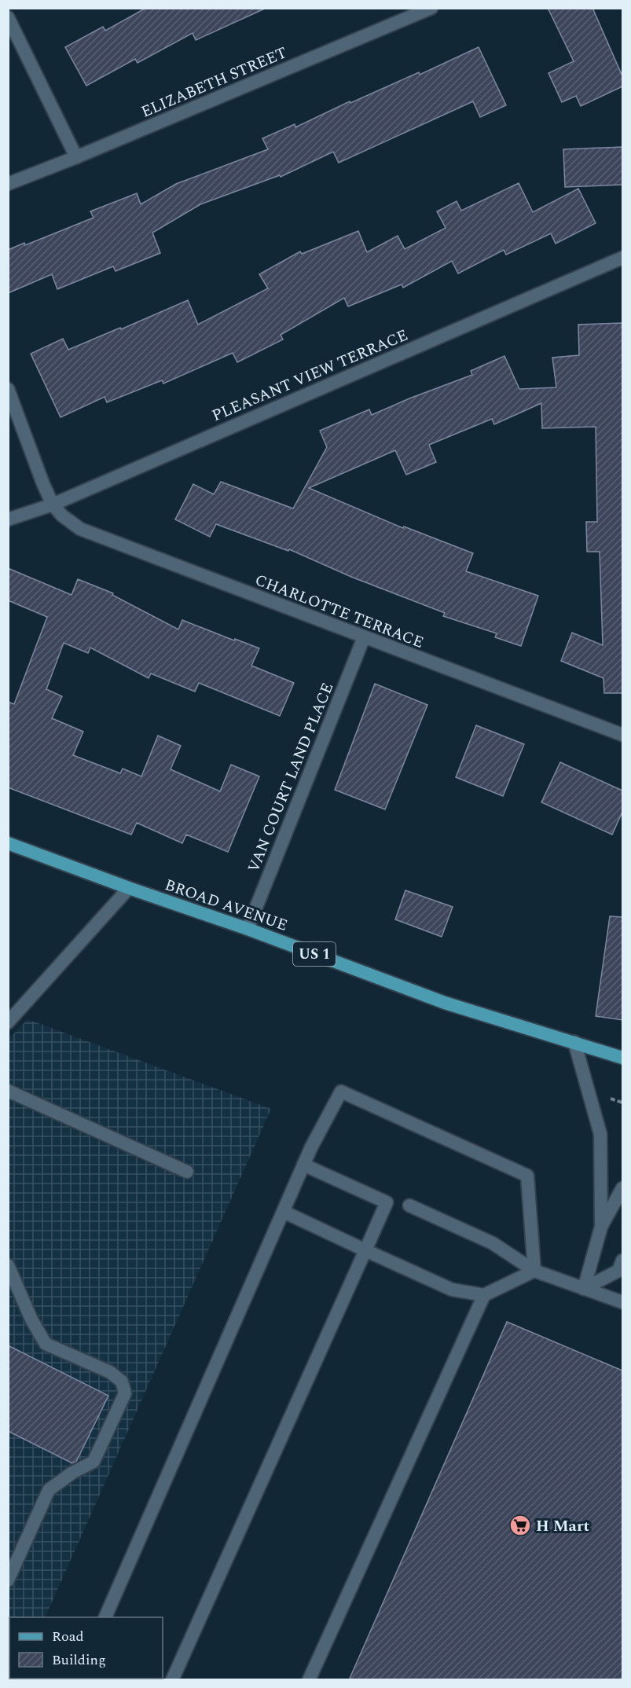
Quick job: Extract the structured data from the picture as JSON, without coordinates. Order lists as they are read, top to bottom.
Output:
{
  "streets": {
    "main road": ["BROAD AVENUE", "US 1"],
    "street": [
      "ELIZABETH STREET",
      "PLEASANT VIEW TERRACE",
      "CHARLOTTE TERRACE",
      "VAN COURT LAND PLACE"
    ]
  },
  "crossings": [
    ["PLEASANT VIEW TERRACE", "CHARLOTTE TERRACE"],
    ["CHARLOTTE TERRACE", "VAN COURT LAND PLACE"],
    ["VAN COURT LAND PLACE", "BROAD AVENUE"]
  ],
  "places": {
    "supermarket": ["H Mart"]
  },
  "legend": ["Road", "Building"]
}
